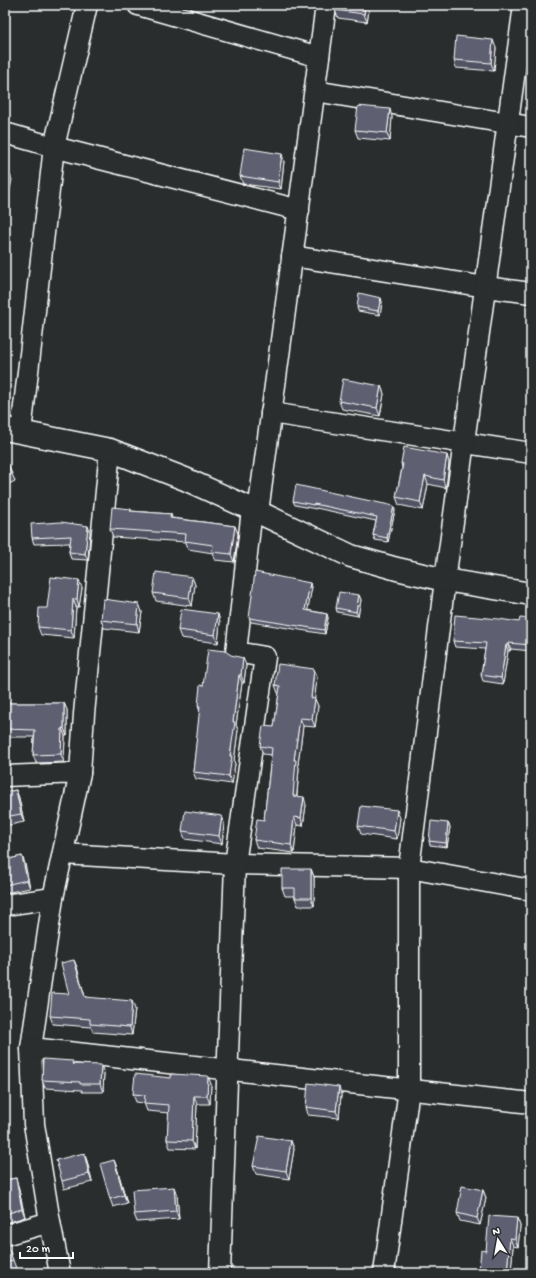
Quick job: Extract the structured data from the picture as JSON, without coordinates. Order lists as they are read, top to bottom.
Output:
{
  "scale_bar": "20 m",
  "north": "top"
}
